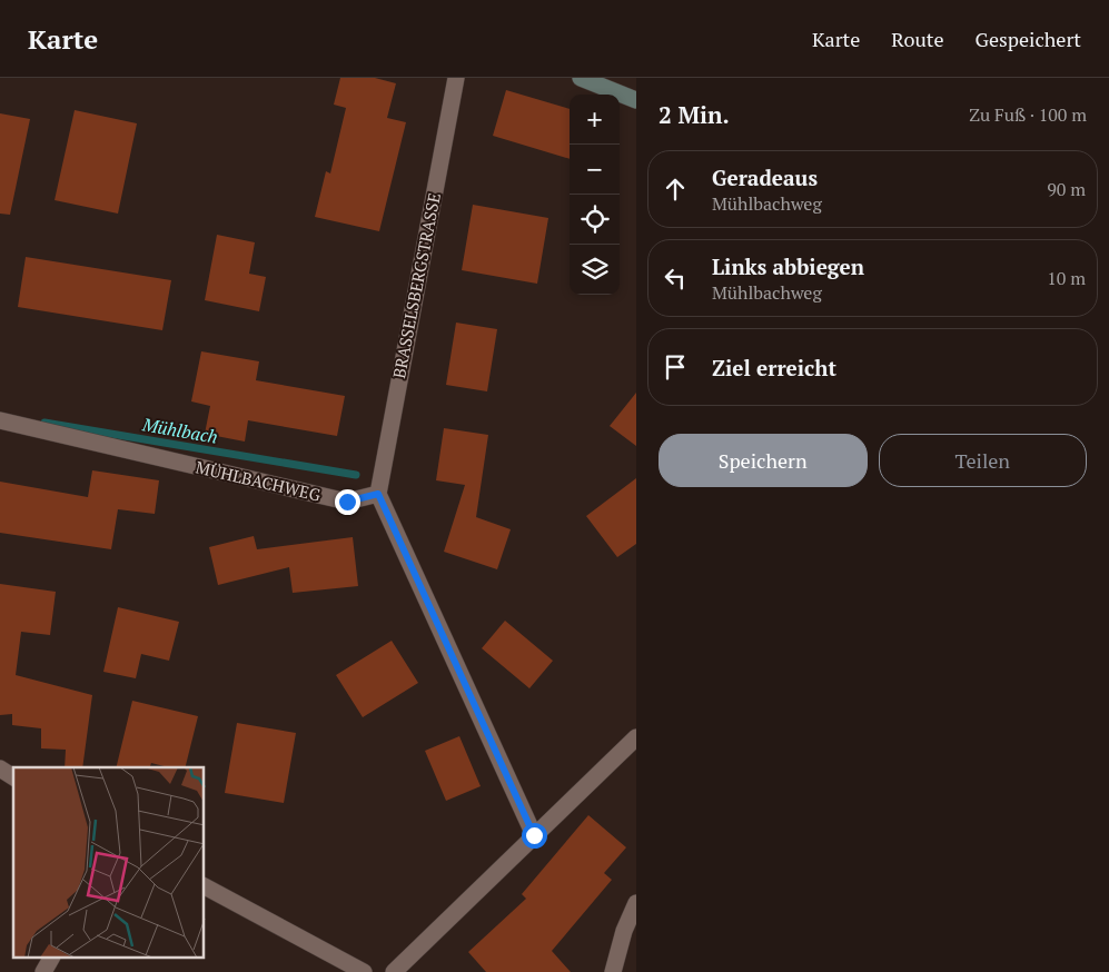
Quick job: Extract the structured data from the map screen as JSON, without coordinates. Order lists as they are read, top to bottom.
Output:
{
  "streets": {
    "street": ["BRASSELSBERGSTRASSE", "MÜHLBACHWEG"]
  },
  "crossings": [
    ["BRASSELSBERGSTRASSE", "MÜHLBACHWEG"]
  ],
  "water": ["Mühlbach"],
  "page": {
    "header": "Karte",
    "nav": ["Karte", "Route", "Gespeichert"],
    "heading": ["2 Min.", "Zu Fuß · 100 m"],
    "map_buttons": ["+", "−"],
    "list": [
      ["Geradeaus", "Mühlbachweg", "90 m"],
      ["Links abbiegen", "Mühlbachweg", "10 m"],
      "Ziel erreicht"
    ],
    "buttons": ["Speichern", "Teilen"]
  }
}
